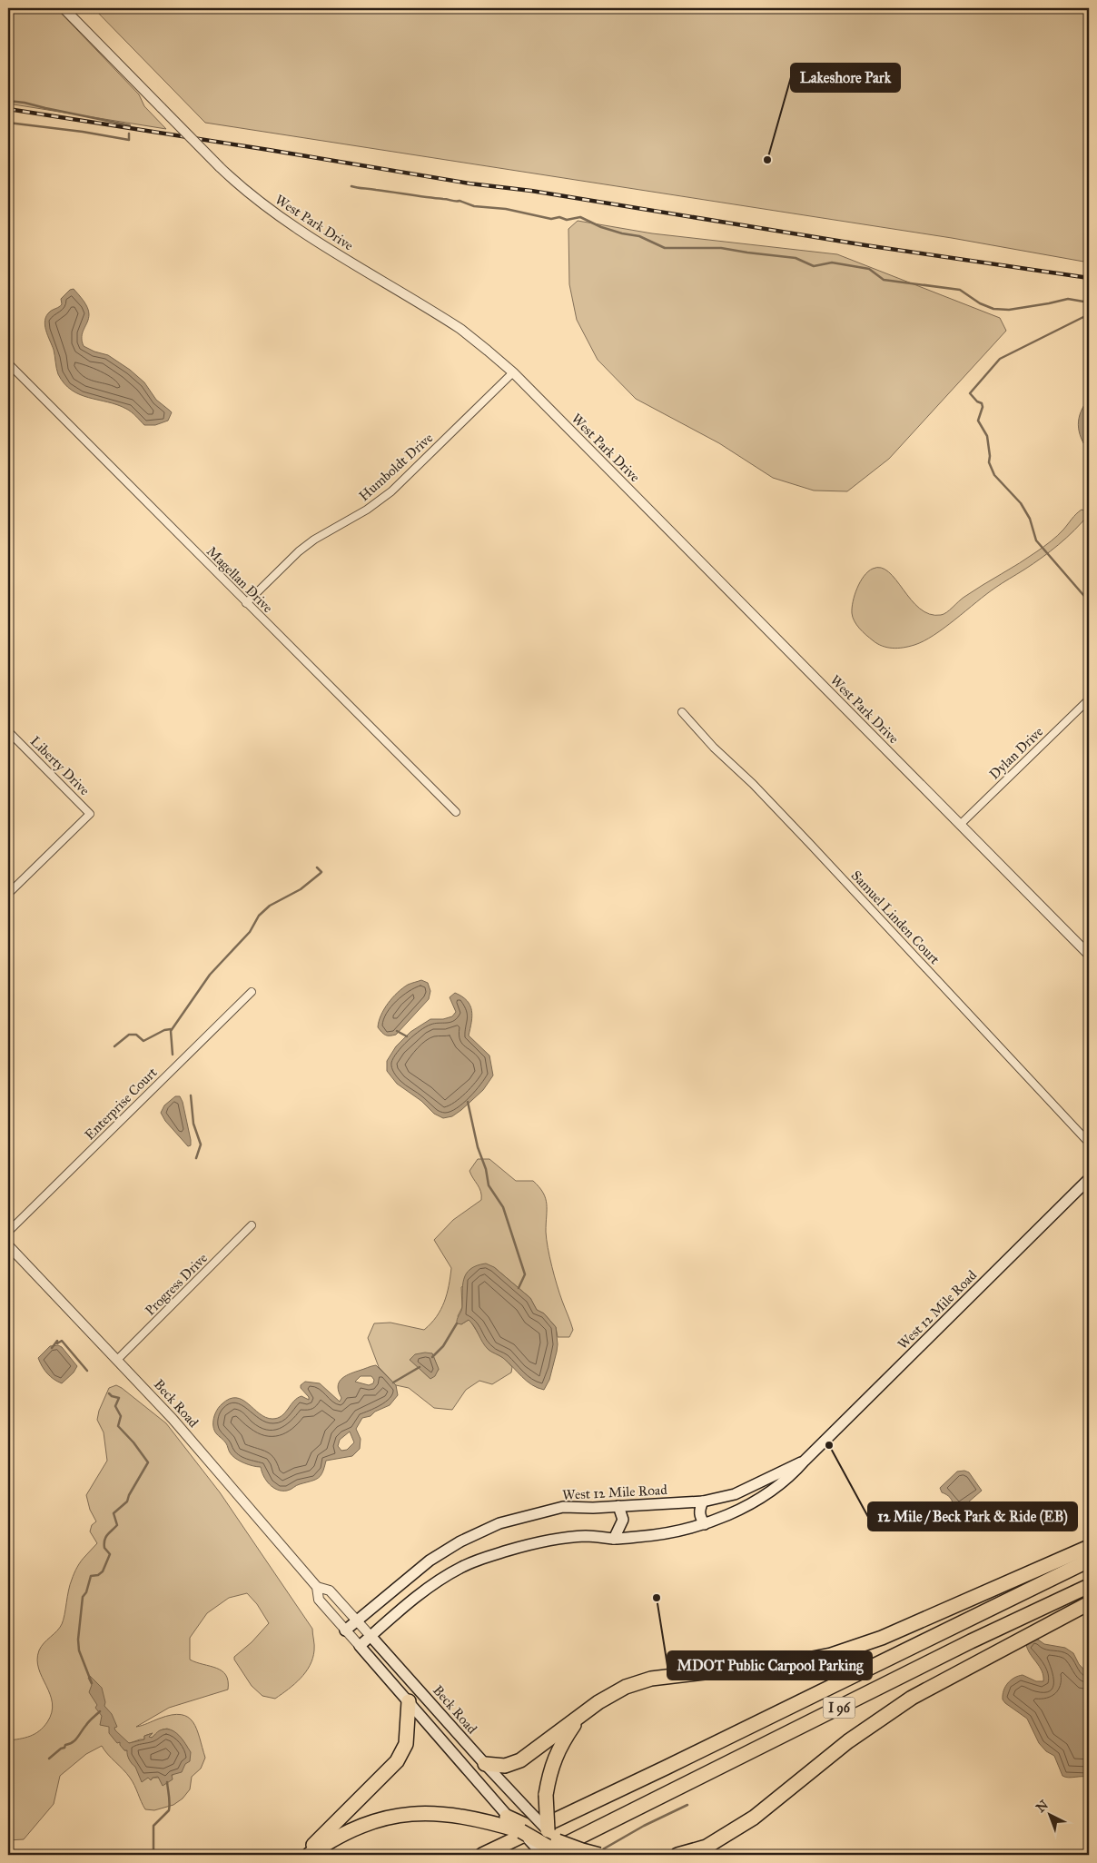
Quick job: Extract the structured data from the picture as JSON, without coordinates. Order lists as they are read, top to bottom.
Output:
{
  "streets": {
    "highway": ["I 96"],
    "main road": ["West 12 Mile Road", "Beck Road"],
    "street": [
      "West Park Drive",
      "Humboldt Drive",
      "Magellan Drive",
      "Dylan Drive",
      "Liberty Drive",
      "Samuel Linden Court",
      "Enterprise Court",
      "Progress Drive"
    ]
  },
  "crossings": [
    ["West Park Drive", "Humboldt Drive"],
    ["West Park Drive", "Dylan Drive"],
    ["Humboldt Drive", "Magellan Drive"],
    ["Progress Drive", "Beck Road"],
    ["West 12 Mile Road", "Beck Road"]
  ],
  "places": ["Lakeshore Park", "12 Mile / Beck Park & Ride (EB)", "MDOT Public Carpool Parking"],
  "north": "top left"
}
